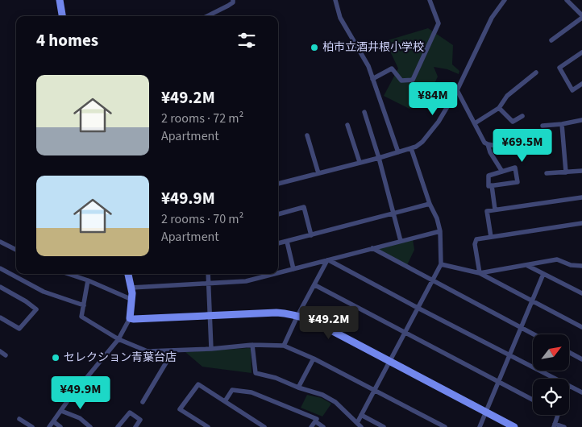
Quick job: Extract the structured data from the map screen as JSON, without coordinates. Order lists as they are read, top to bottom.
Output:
{
  "places": ["柏市立酒井根小学校", "セレクション青葉台店"],
  "north": "top right",
  "page": {
    "heading": "4 homes",
    "list": [
      {
        "name": "¥49.2M",
        "note": "2 rooms · 72 m² · Apartment"
      },
      {
        "name": "¥49.9M",
        "note": "2 rooms · 70 m² · Apartment"
      }
    ],
    "price": [
      "¥84M",
      "¥69.5M",
      "¥49.2M",
      "¥49.9M"
    ]
  }
}
